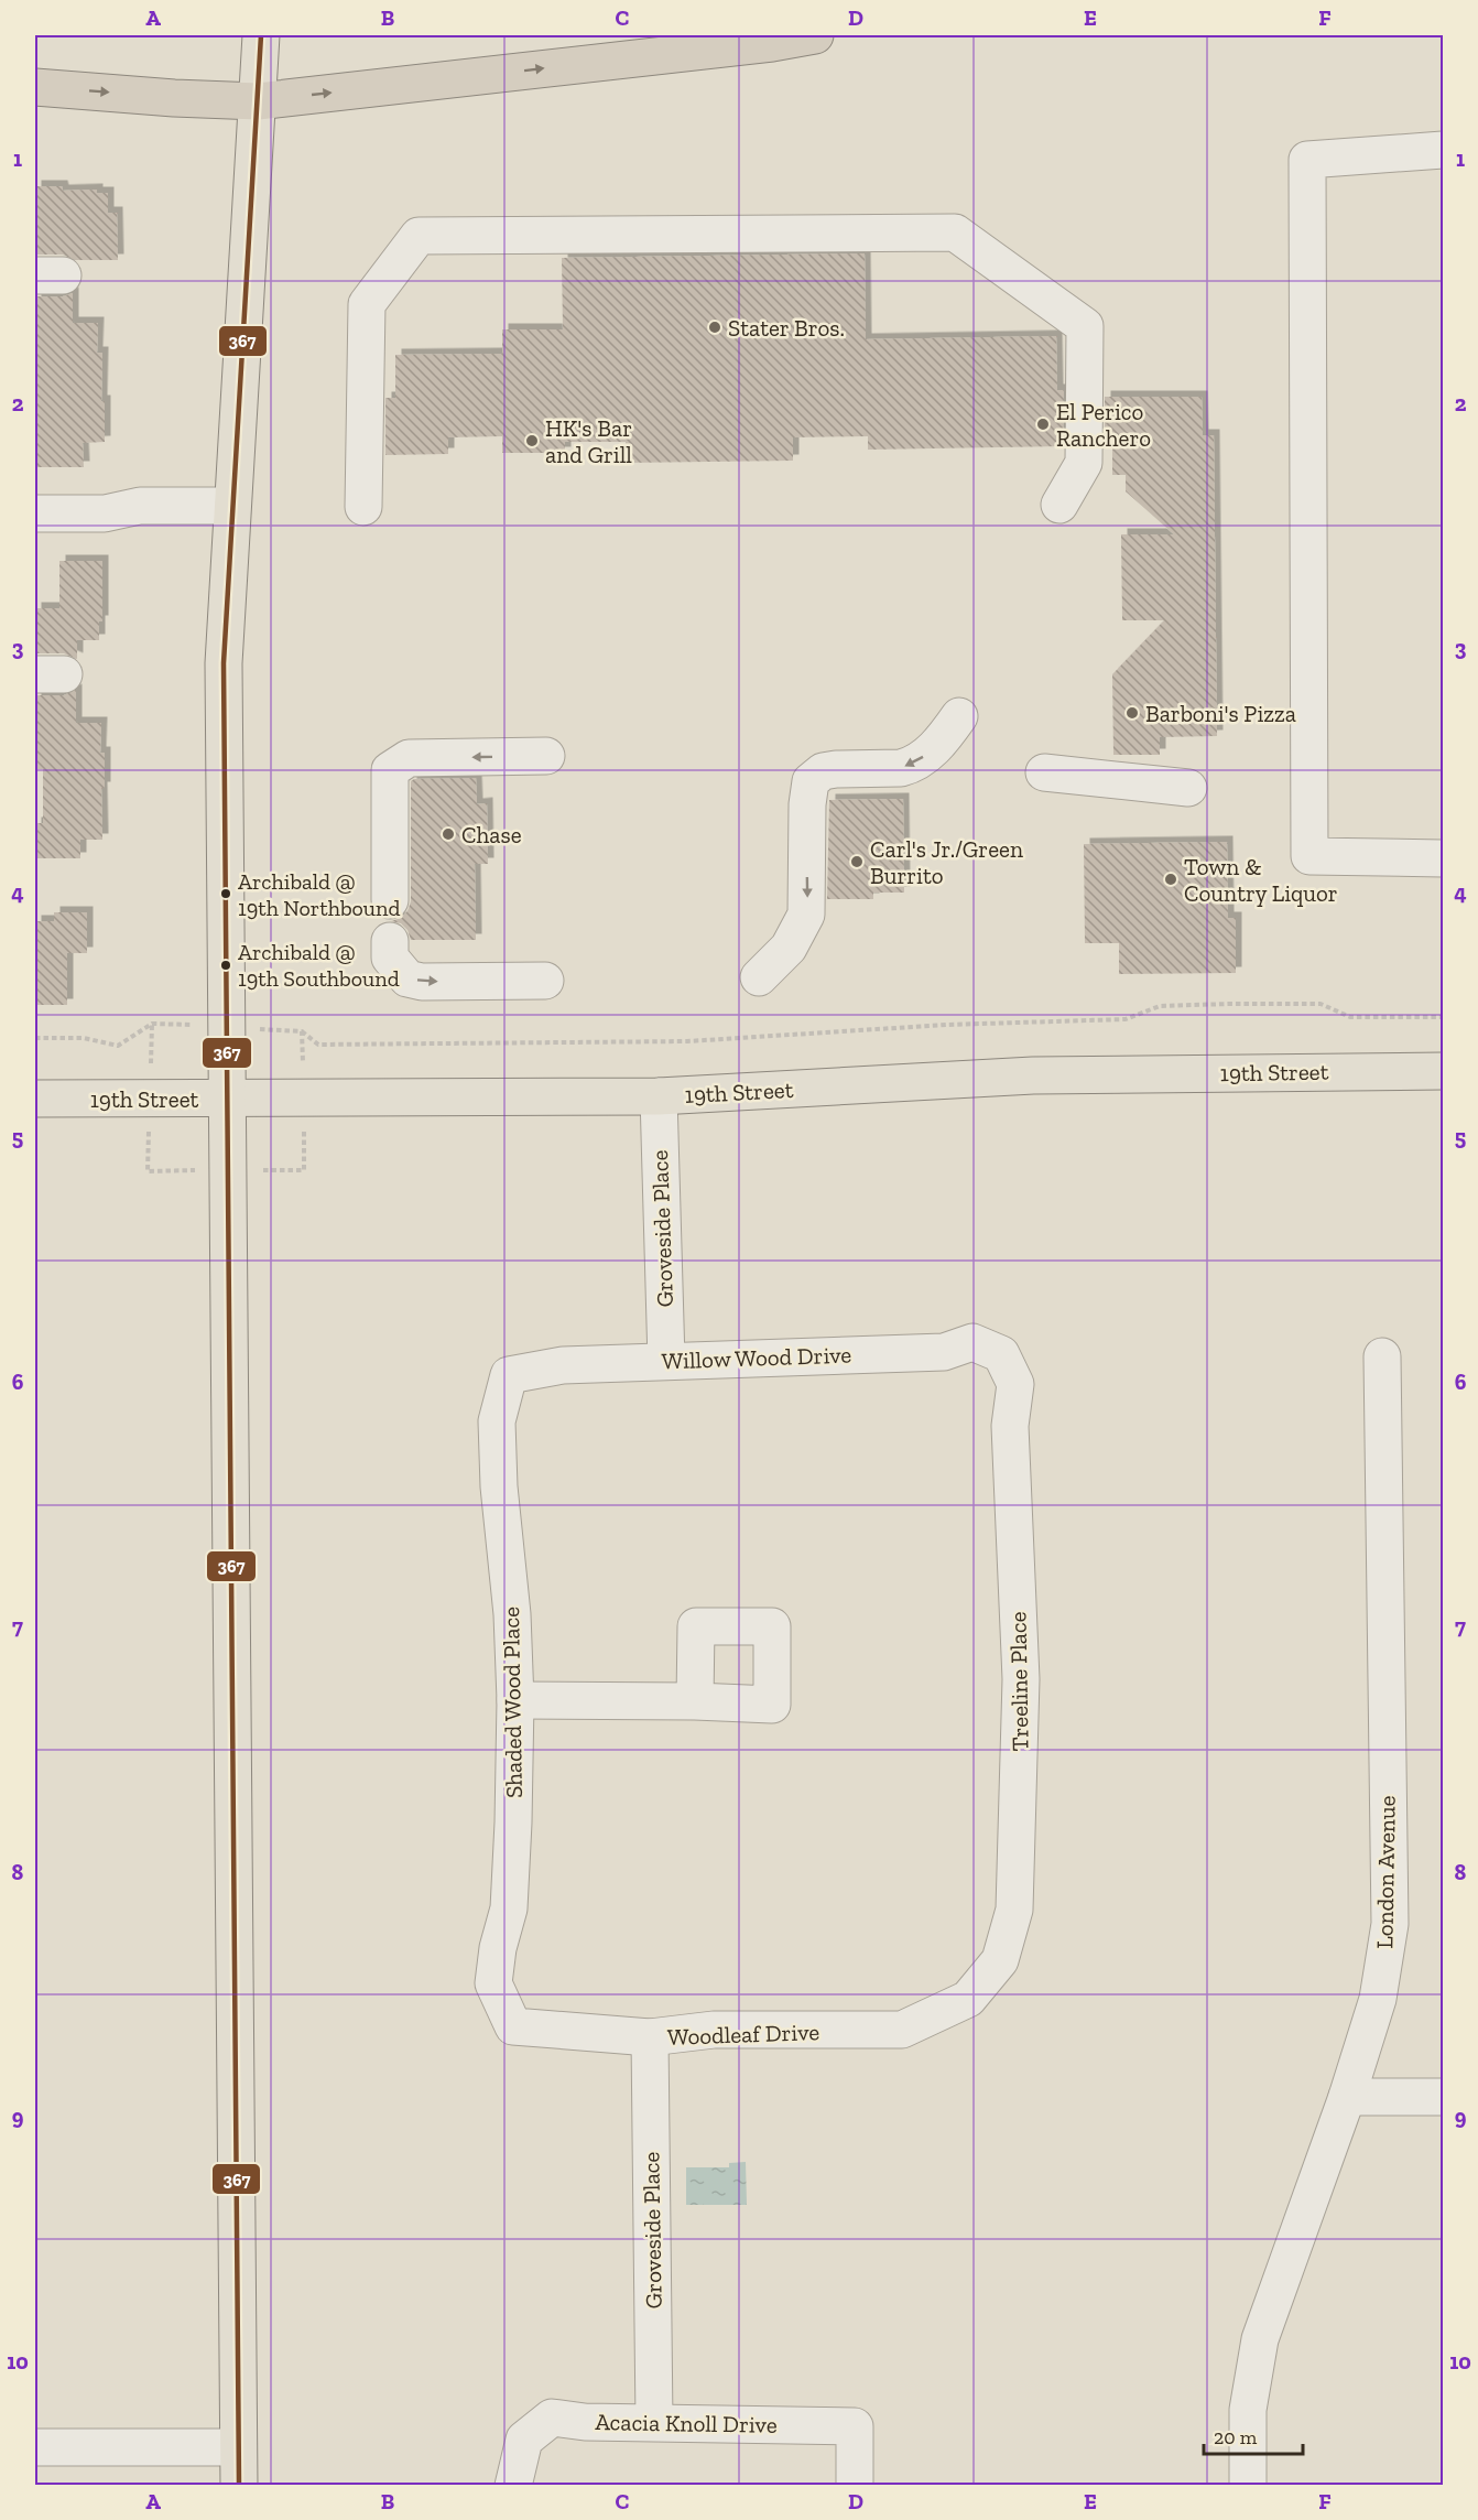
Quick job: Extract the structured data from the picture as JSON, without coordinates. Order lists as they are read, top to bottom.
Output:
{
  "streets": {
    "main road": ["19th Street"],
    "street": [
      "Groveside Place",
      "Willow Wood Drive",
      "Treeline Place",
      "Shaded Wood Place",
      "London Avenue",
      "Woodleaf Drive",
      "Acacia Knoll Drive"
    ]
  },
  "crossings": [
    ["19th Street", "Groveside Place"],
    ["Groveside Place", "Willow Wood Drive"],
    ["Groveside Place", "Woodleaf Drive"],
    ["Groveside Place", "Acacia Knoll Drive"],
    ["Willow Wood Drive", "Treeline Place"],
    ["Willow Wood Drive", "Shaded Wood Place"],
    ["Treeline Place", "Woodleaf Drive"],
    ["Shaded Wood Place", "Woodleaf Drive"]
  ],
  "places": [
    "Stater Bros.",
    "El Perico Ranchero",
    "HK's Bar and Grill",
    "Barboni's Pizza",
    "Chase",
    "Carl's Jr./Green Burrito",
    "Town & Country Liquor",
    "Archibald @ 19th Northbound",
    "Archibald @ 19th Southbound"
  ],
  "lines": ["transit line 367"],
  "scale_bar": "20 m",
  "grid": {
    "columns": [
      "A",
      "B",
      "C",
      "D",
      "E",
      "F"
    ],
    "rows": [
      "1",
      "2",
      "3",
      "4",
      "5",
      "6",
      "7",
      "8",
      "9",
      "10"
    ]
  }
}
